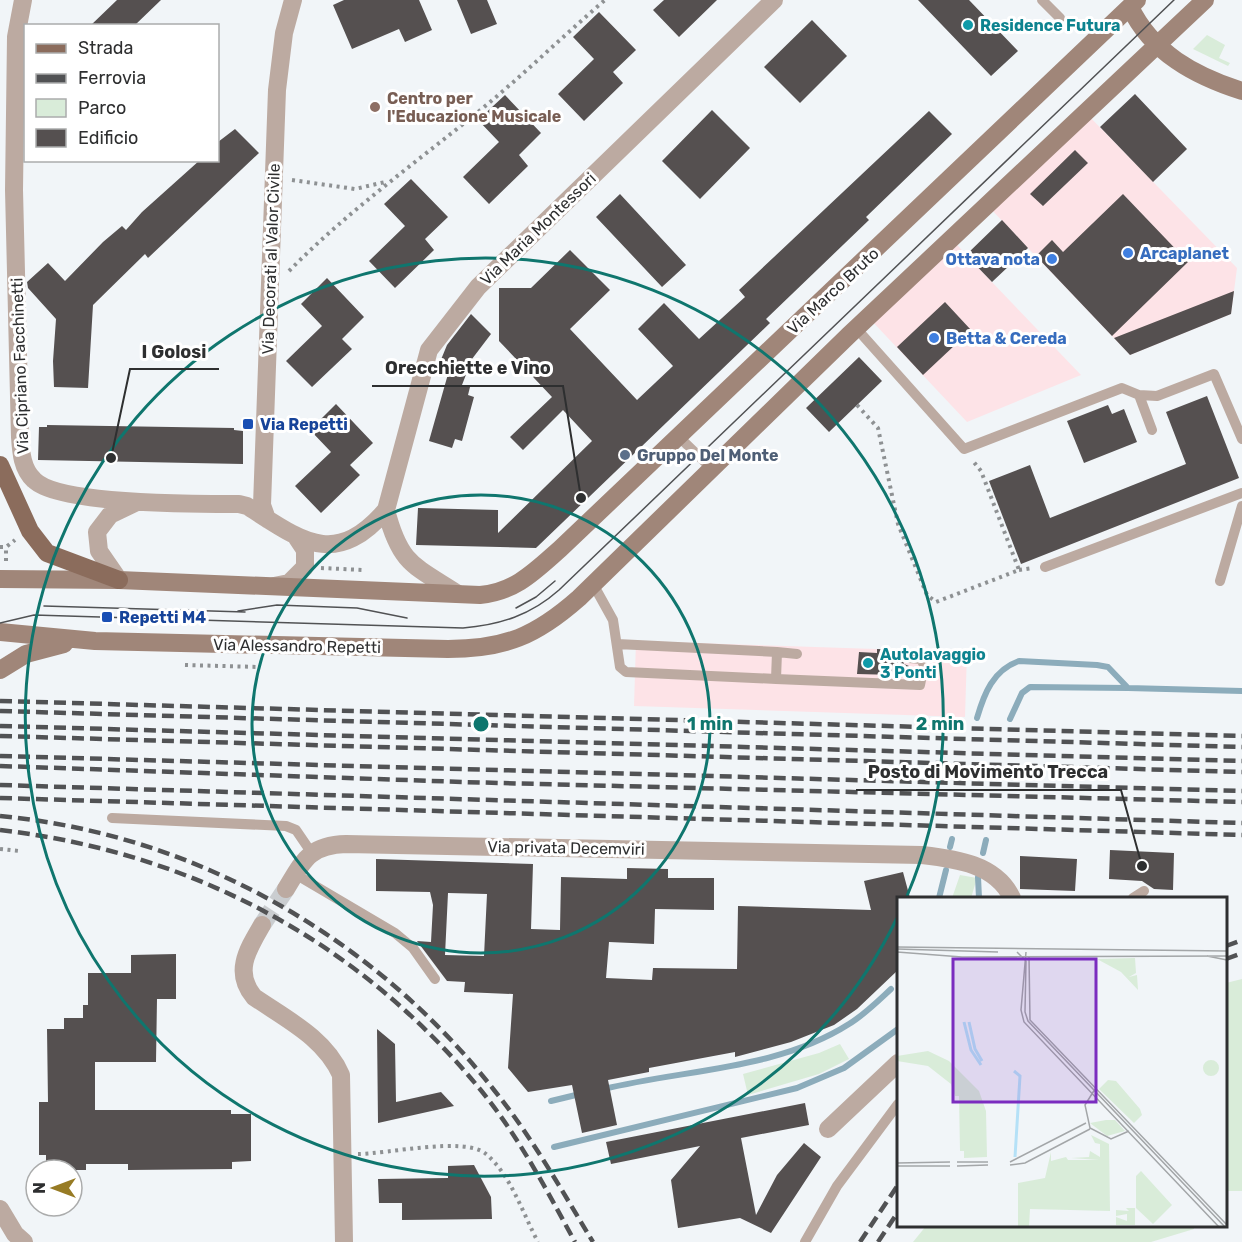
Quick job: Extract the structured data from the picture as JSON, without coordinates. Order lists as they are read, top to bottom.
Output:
{
  "streets": {
    "main road": ["Via Marco Bruto", "Via Alessandro Repetti"],
    "street": [
      "Via Maria Montessori",
      "Via Decorati al Valor Civile",
      "Via Cipriano Facchinetti",
      "Via privata Decemviri"
    ]
  },
  "crossings": [
    ["Via Decorati al Valor Civile", "Via Cipriano Facchinetti"]
  ],
  "places": {
    "other": [
      "Residence Futura",
      "Centro per l'Educazione Musicale",
      "Arcaplanet",
      "Ottava nota",
      "Betta & Cereda",
      "Gruppo Del Monte",
      "I Golosi",
      "Orecchiette e Vino",
      "Autolavaggio 3 Ponti",
      "Posto di Movimento Trecca"
    ],
    "transit": ["Via Repetti", "Repetti M4"]
  },
  "legend": [
    "Strada",
    "Ferrovia",
    "Parco",
    "Edificio"
  ],
  "north": "left",
  "rings": ["1 min", "2 min"]
}
